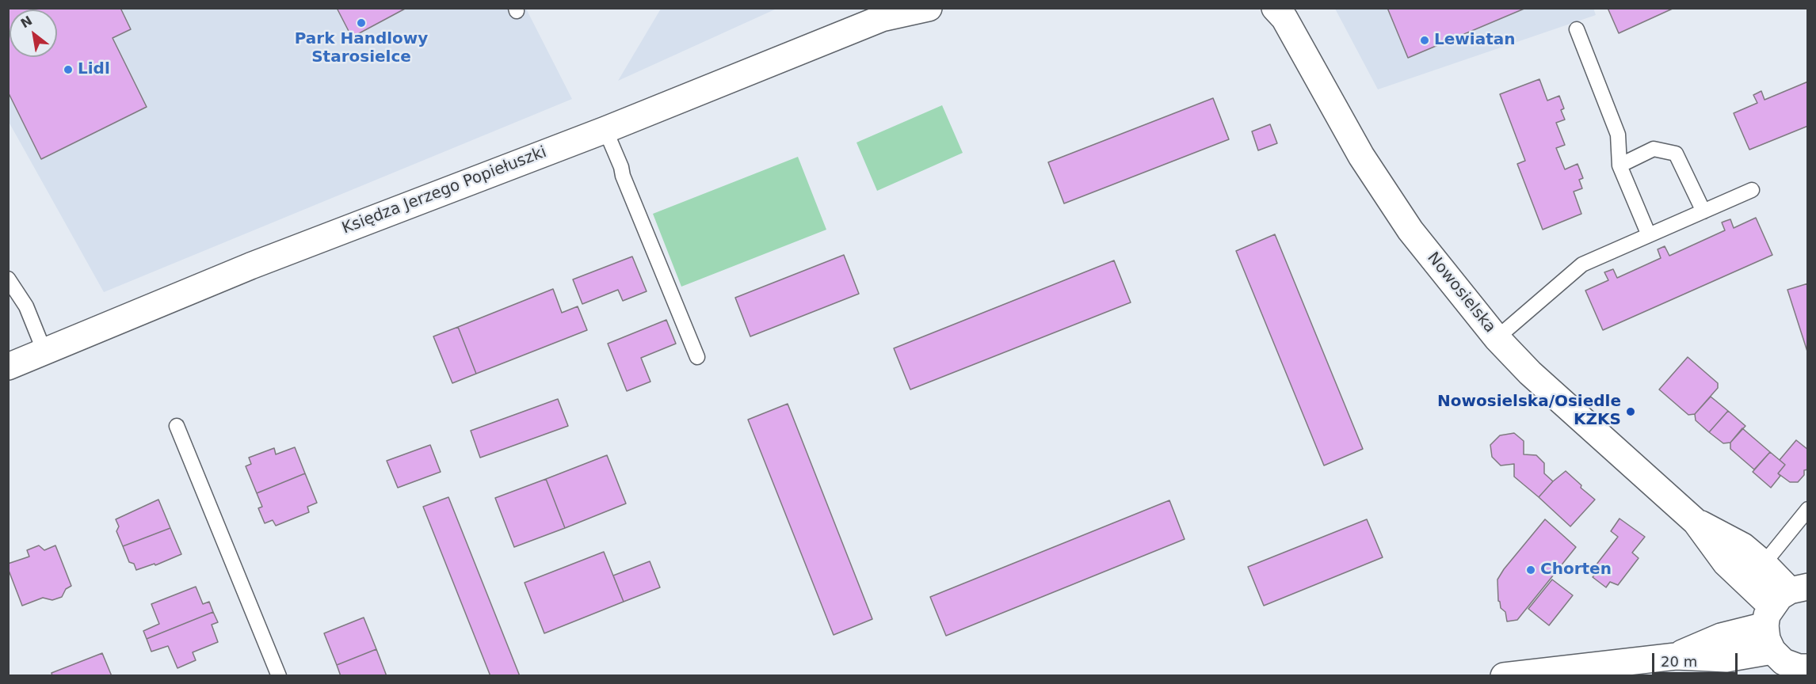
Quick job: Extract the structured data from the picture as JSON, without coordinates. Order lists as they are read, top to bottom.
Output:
{
  "streets": {
    "street": ["Księdza Jerzego Popiełuszki", "Nowosielska"]
  },
  "places": [
    "Park Handlowy Starosielce",
    "Lewiatan",
    "Lidl",
    "Nowosielska/Osiedle KZKS",
    "Chorten"
  ],
  "scale_bar": "20 m",
  "north": "top left"
}
